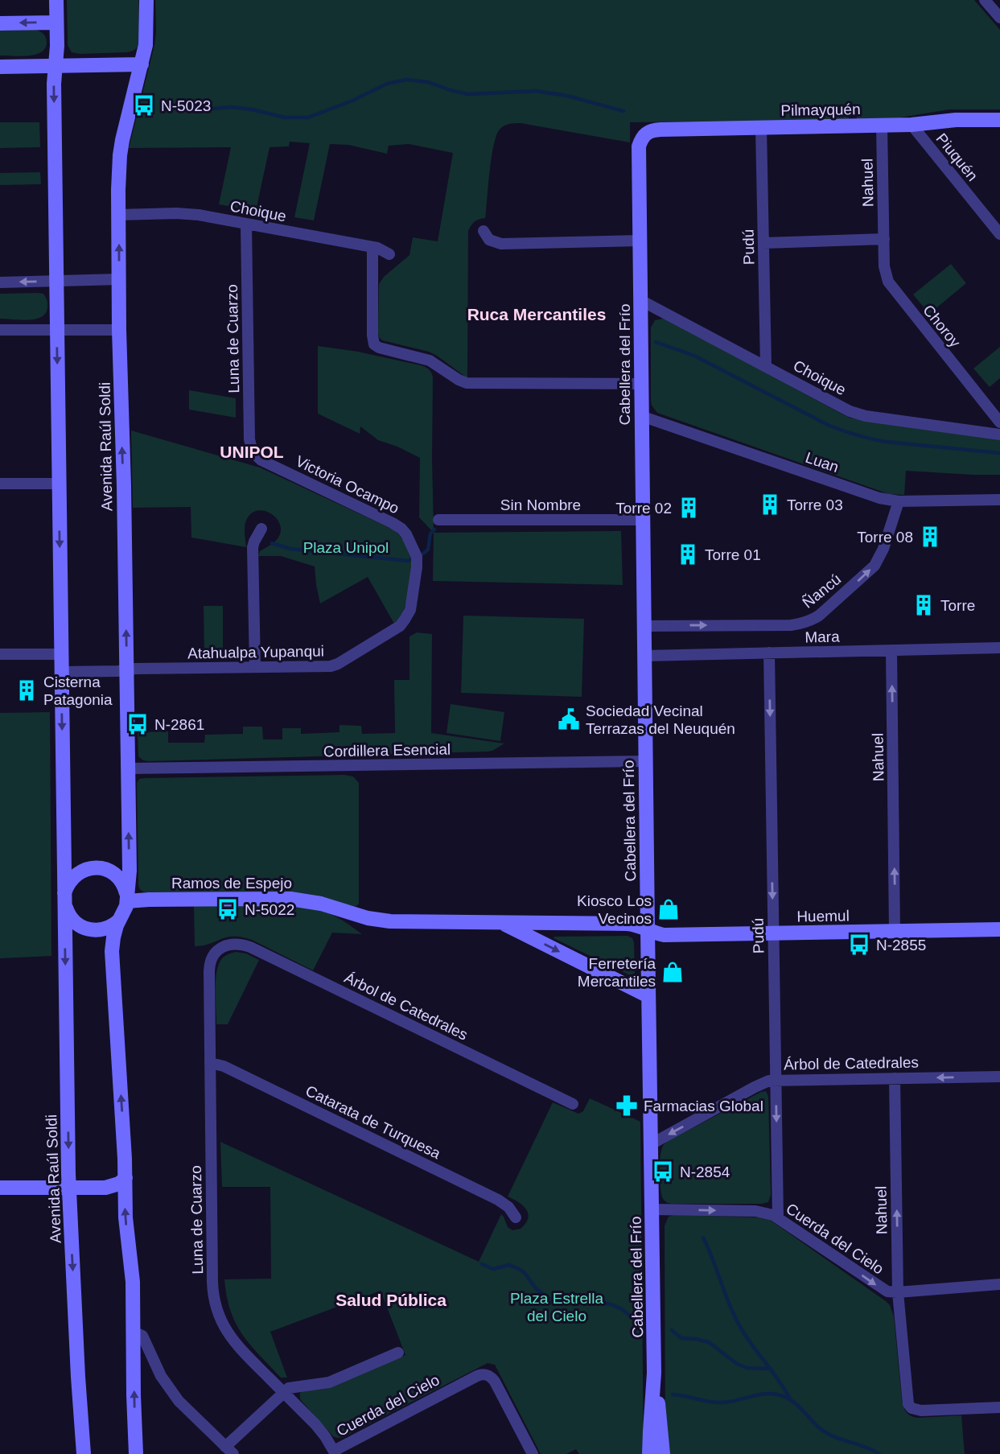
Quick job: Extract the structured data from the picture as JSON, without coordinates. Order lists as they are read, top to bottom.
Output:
{
  "streets": {
    "main road": [
      "Pilmayquén",
      "Cabellera del Frío",
      "Avenida Raúl Soldi",
      "Ramos de Espejo",
      "Huemul"
    ],
    "street": [
      "Piuquén",
      "Nahuel",
      "Choique",
      "Pudú",
      "Choroy",
      "Luna de Cuarzo",
      "Luan",
      "Victoria Ocampo",
      "Sin Nombre",
      "Ñancú",
      "Mara",
      "Atahualpa Yupanqui",
      "Cordillera Esencial",
      "Árbol de Catedrales",
      "Catarata de Turquesa",
      "Cuerda del Cielo"
    ]
  },
  "crossings": [
    ["Pilmayquén", "Piuquén"],
    ["Pilmayquén", "Nahuel"],
    ["Pilmayquén", "Pudú"],
    ["Pilmayquén", "Cabellera del Frío"],
    ["Nahuel", "Choroy"],
    ["Nahuel", "Mara"],
    ["Nahuel", "Huemul"],
    ["Nahuel", "Árbol de Catedrales"],
    ["Nahuel", "Cuerda del Cielo"],
    ["Choique", "Pudú"],
    ["Choique", "Luna de Cuarzo"],
    ["Choique", "Cabellera del Frío"],
    ["Choique", "Avenida Raúl Soldi"],
    ["Pudú", "Mara"],
    ["Pudú", "Huemul"],
    ["Pudú", "Árbol de Catedrales"],
    ["Pudú", "Cuerda del Cielo"],
    ["Luna de Cuarzo", "Victoria Ocampo"],
    ["Luna de Cuarzo", "Árbol de Catedrales"],
    ["Luna de Cuarzo", "Catarata de Turquesa"],
    ["Luna de Cuarzo", "Cuerda del Cielo"],
    ["Cabellera del Frío", "Luan"],
    ["Cabellera del Frío", "Sin Nombre"],
    ["Cabellera del Frío", "Ñancú"],
    ["Cabellera del Frío", "Mara"],
    ["Cabellera del Frío", "Cordillera Esencial"],
    ["Cabellera del Frío", "Ramos de Espejo"],
    ["Cabellera del Frío", "Huemul"],
    ["Cabellera del Frío", "Árbol de Catedrales"],
    ["Cabellera del Frío", "Cuerda del Cielo"],
    ["Avenida Raúl Soldi", "Atahualpa Yupanqui"],
    ["Avenida Raúl Soldi", "Cordillera Esencial"],
    ["Avenida Raúl Soldi", "Ramos de Espejo"],
    ["Luan", "Ñancú"],
    ["Victoria Ocampo", "Atahualpa Yupanqui"],
    ["Ramos de Espejo", "Huemul"]
  ],
  "one_way": [
    "Nahuel",
    "Pudú",
    "Ñancú",
    "Cuerda del Cielo"
  ],
  "districts": ["Ruca Mercantiles", "UNIPOL", "Salud Pública"],
  "parks": ["Plaza Unipol", "Plaza Estrella del Cielo"],
  "places": {
    "bus stop": [
      "N-5023",
      "N-2861",
      "N-5022",
      "N-2855",
      "N-2854"
    ],
    "building": [
      "Torre 03",
      "Torre 02",
      "Torre 08",
      "Torre 01",
      "Torre",
      "Cisterna Patagonia"
    ],
    "public building": ["Sociedad Vecinal Terrazas del Neuquén"],
    "shop": ["Kiosco Los Vecinos", "Ferretería Mercantiles"],
    "pharmacy": ["Farmacias Global"]
  }
}
